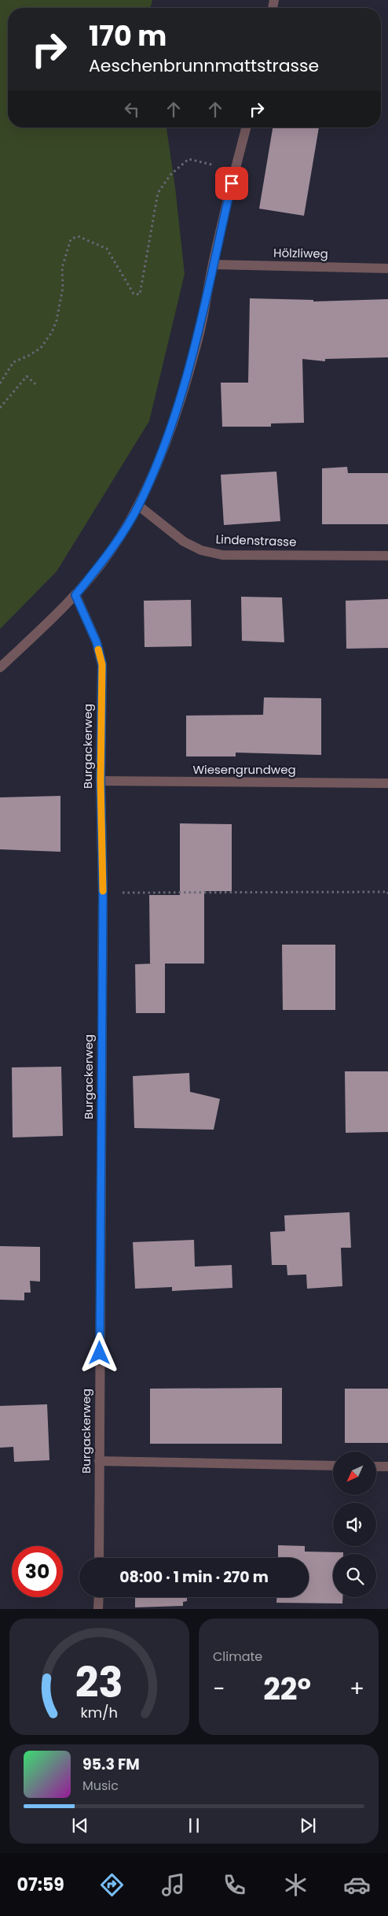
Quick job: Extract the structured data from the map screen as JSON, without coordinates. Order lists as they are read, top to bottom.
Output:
{
  "streets": {
    "street": [
      "Hölzliweg",
      "Lindenstrasse",
      "Burgackerweg",
      "Wiesengrundweg"
    ]
  },
  "crossings": [
    ["Burgackerweg", "Wiesengrundweg"]
  ],
  "north": "bottom left",
  "page": {
    "turn": ["170 m", "Aeschenbrunnmattstrasse"],
    "limit": "30",
    "trip": "08:00 · 1 min · 270 m",
    "tile": "Climate",
    "heat": ["−", "22°", "+"],
    "song": ["95.3 FM", "Music"],
    "tabs": "07:59",
    "gauge": ["23", "km/h"]
  }
}
